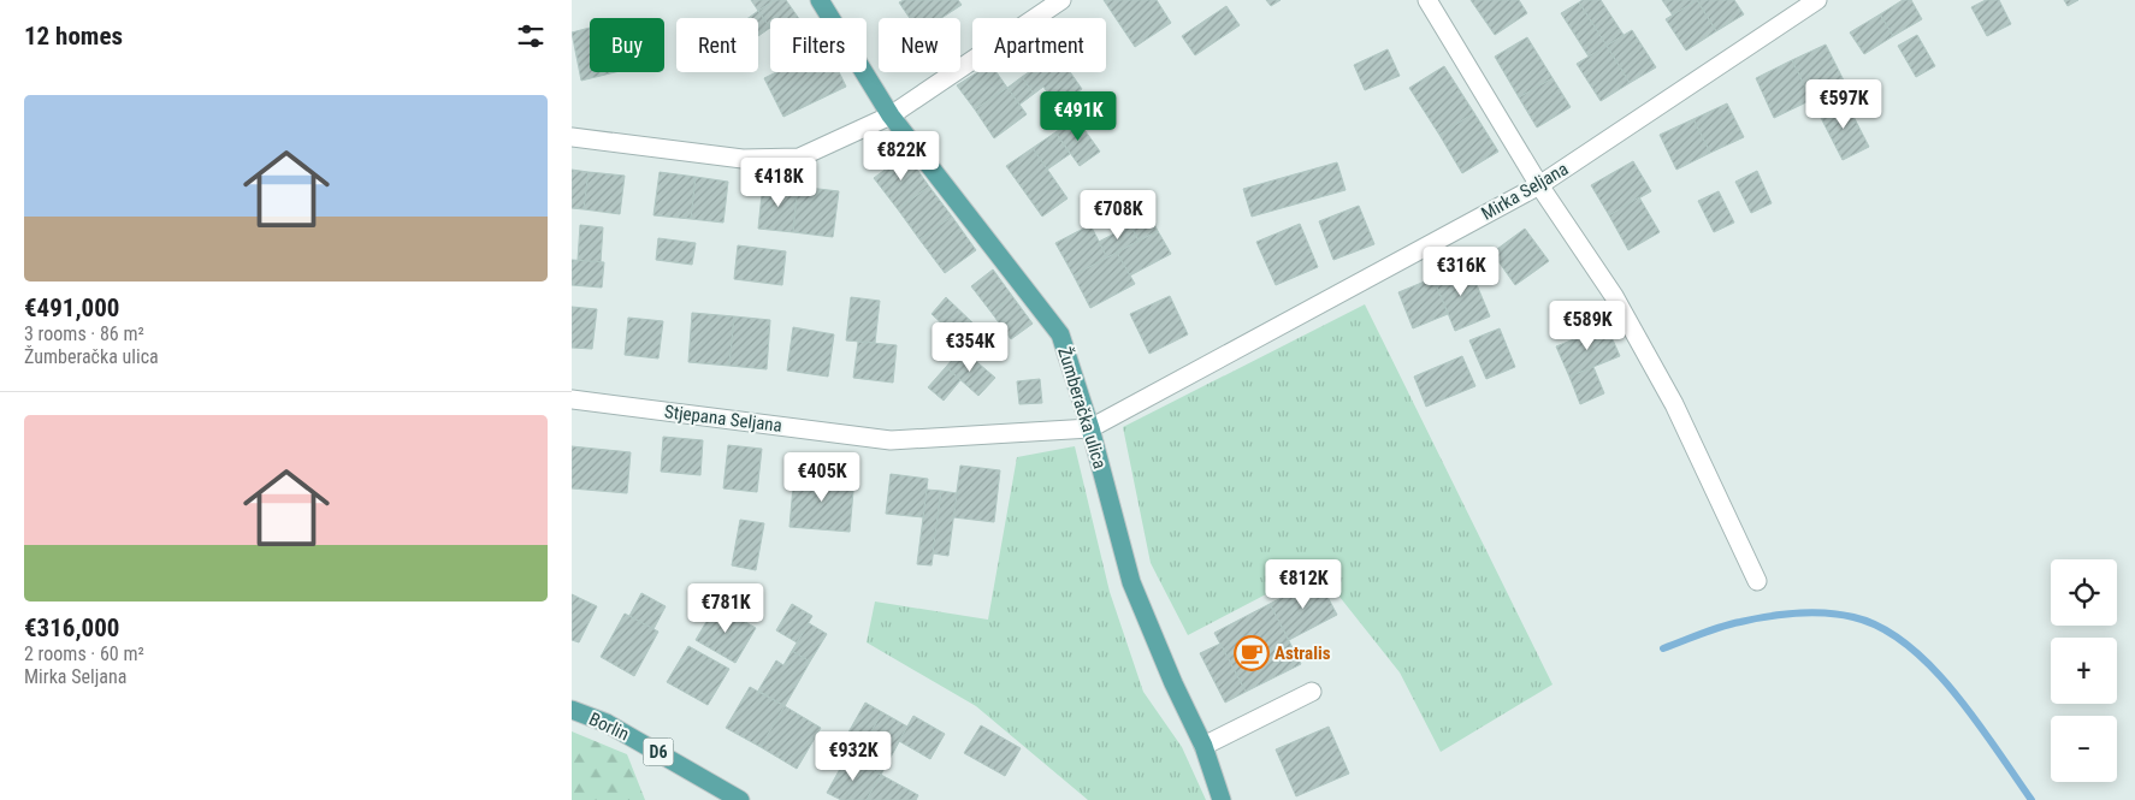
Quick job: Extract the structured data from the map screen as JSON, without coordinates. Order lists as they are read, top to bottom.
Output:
{
  "streets": {
    "main road": ["Žumberačka ulica", "Borlin", "D6"],
    "street": ["Mirka Seljana", "Stjepana Seljana"]
  },
  "crossings": [
    ["Mirka Seljana", "Žumberačka ulica"],
    ["Mirka Seljana", "Stjepana Seljana"],
    ["Žumberačka ulica", "Stjepana Seljana"]
  ],
  "places": {
    "cafe": ["Astralis"]
  },
  "page": {
    "heading": "12 homes",
    "chip": [
      "Buy",
      "Rent",
      "Filters",
      "New",
      "Apartment"
    ],
    "list": [
      {
        "name": "€491,000",
        "note": "3 rooms · 86 m² · Žumberačka ulica"
      },
      {
        "name": "€316,000",
        "note": "2 rooms · 60 m² · Mirka Seljana"
      }
    ],
    "price": [
      "€597K",
      "€491K",
      "€822K",
      "€418K",
      "€708K",
      "€316K",
      "€589K",
      "€354K",
      "€405K",
      "€812K",
      "€781K",
      "€932K"
    ],
    "map_buttons": ["+", "−"]
  }
}
